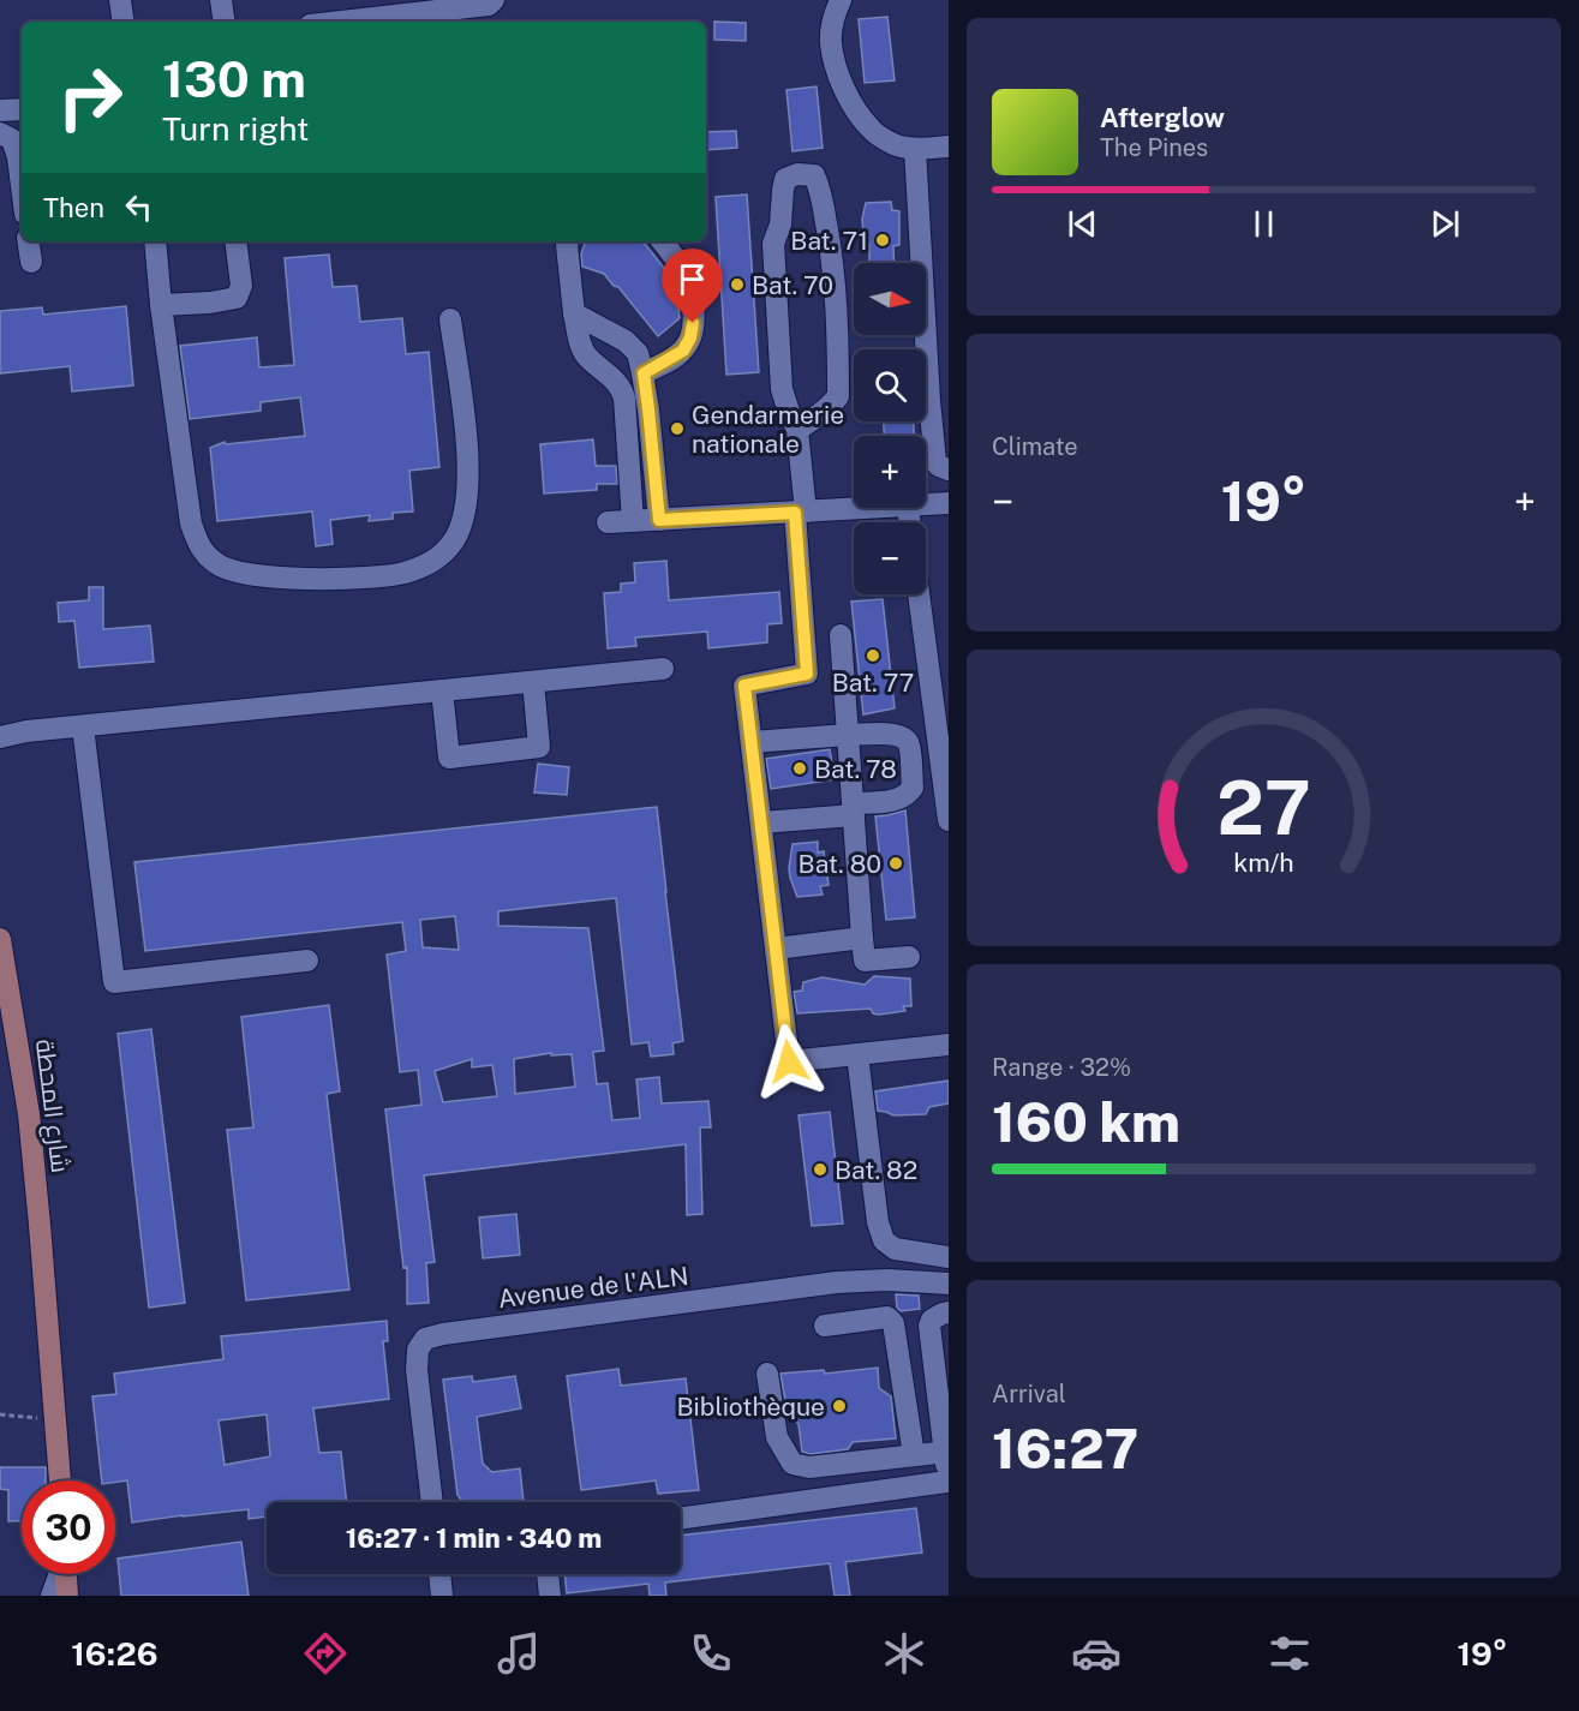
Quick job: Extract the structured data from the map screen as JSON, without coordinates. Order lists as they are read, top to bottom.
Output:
{
  "streets": {
    "main road": ["شارع المحطة"],
    "street": ["Avenue de l'ALN"]
  },
  "places": [
    "Bat. 71",
    "Bat. 70",
    "Gendarmerie nationale",
    "Bat. 77",
    "Bat. 78",
    "Bat. 80",
    "Bat. 82",
    "Bibliothèque"
  ],
  "north": "right",
  "page": {
    "turn": ["130 m", "Turn right"],
    "song": ["Afterglow", "The Pines"],
    "then": "Then",
    "map_buttons": ["+", "−"],
    "tile": [
      "Climate",
      ["Range · 32%", "160 km"],
      ["Arrival", "16:27"]
    ],
    "heat": ["−", "19°", "+"],
    "limit": "30",
    "trip": "16:27 · 1 min · 340 m",
    "tabs": ["16:26", "19°"],
    "gauge": ["27", "km/h"]
  }
}
